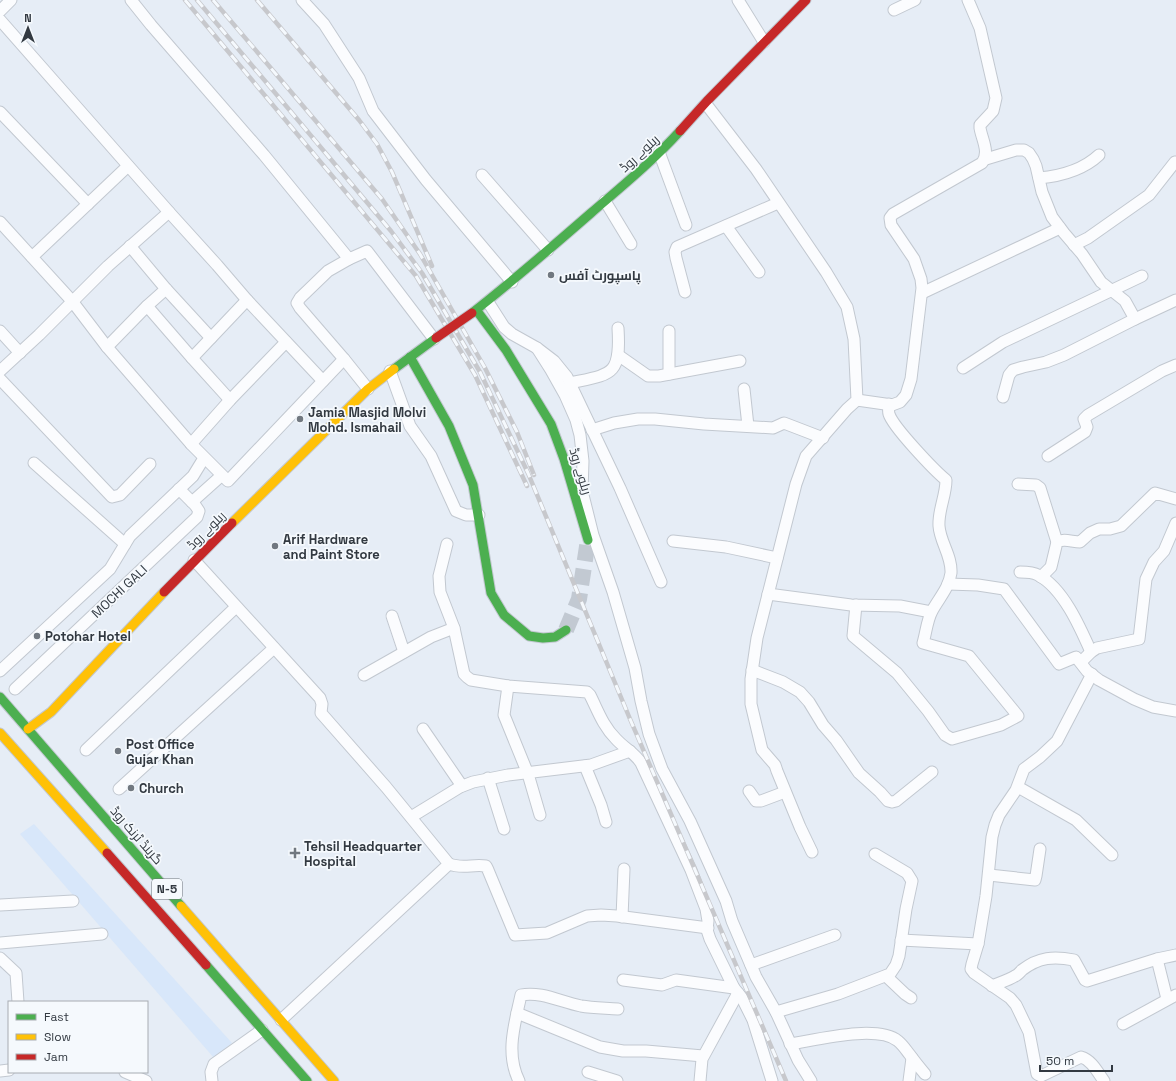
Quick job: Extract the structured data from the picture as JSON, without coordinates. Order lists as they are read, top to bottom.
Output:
{
  "streets": {
    "main road": ["ریلوے روڈ", "گرینڈ ٹرنک روڈ", "N-5"],
    "street": ["MOCHI GALI"]
  },
  "crossings": [
    ["ریلوے روڈ", "گرینڈ ٹرنک روڈ"]
  ],
  "places": {
    "other": [
      "پاسپورٹ آفس",
      "Jamia Masjid Molvi Mohd. Ismahail",
      "Arif Hardware and Paint Store",
      "Potohar Hotel",
      "Post Office Gujar Khan",
      "Church"
    ],
    "health": ["Tehsil Headquarter Hospital"]
  },
  "legend": ["Fast", "Slow", "Jam"],
  "scale_bar": "50 m",
  "north": "top"
}
